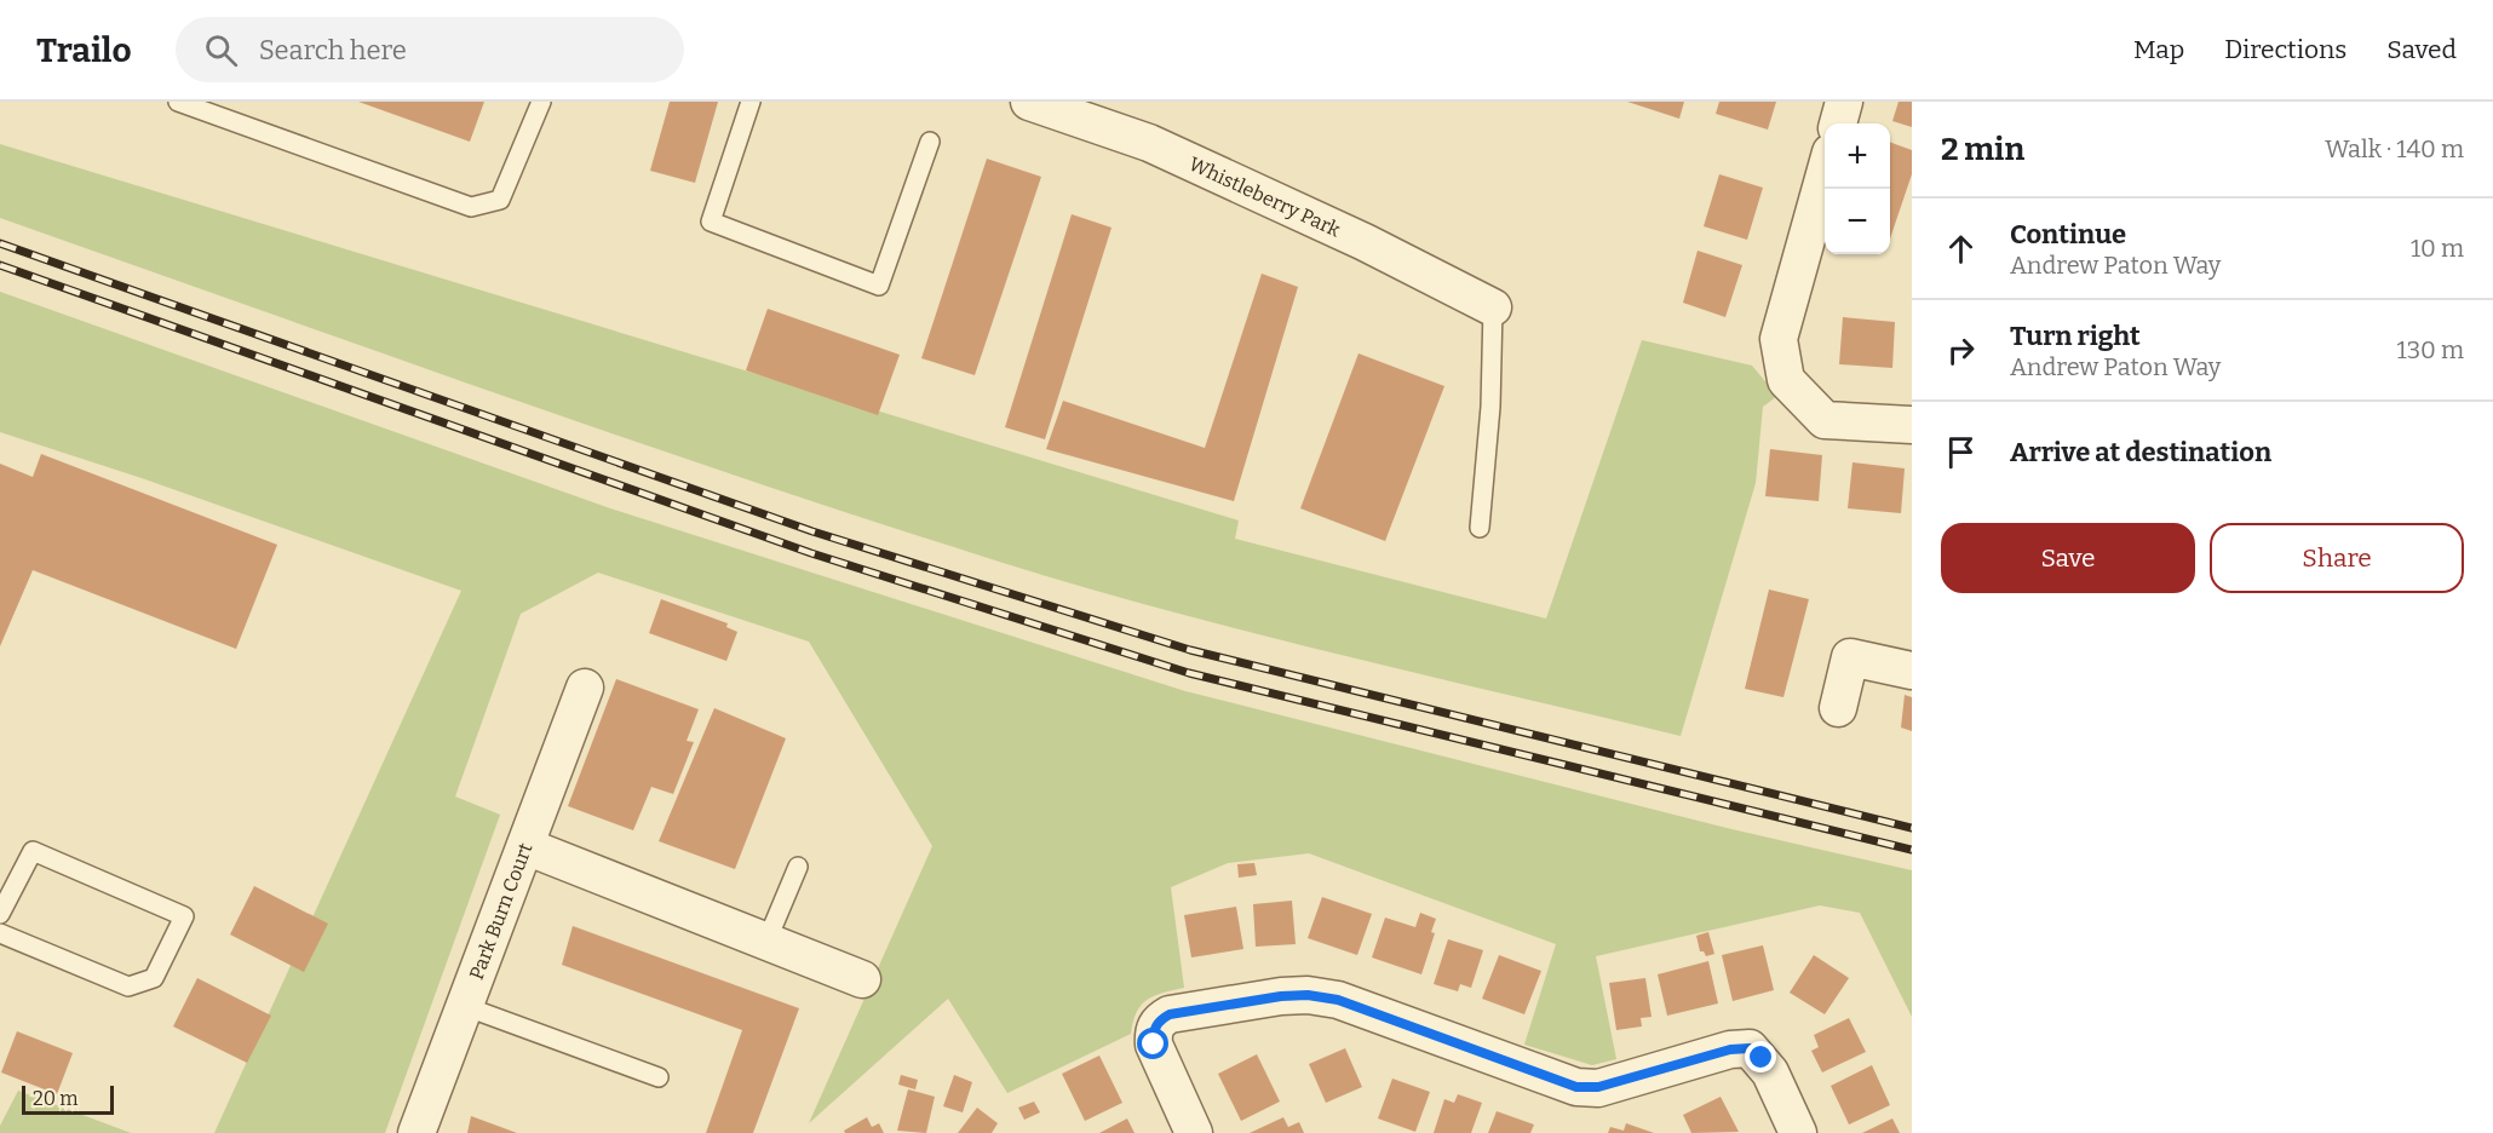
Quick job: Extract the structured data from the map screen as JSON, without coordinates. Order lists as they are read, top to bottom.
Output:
{
  "streets": {
    "street": ["Whistleberry Park", "Park Burn Court"]
  },
  "scale_bar": "20 m",
  "page": {
    "header": "Trailo",
    "search": "Search here",
    "nav": ["Map", "Directions", "Saved"],
    "heading": ["2 min", "Walk · 140 m"],
    "map_buttons": ["+", "−"],
    "list": [
      ["Continue", "Andrew Paton Way", "10 m"],
      ["Turn right", "Andrew Paton Way", "130 m"],
      "Arrive at destination"
    ],
    "buttons": ["Save", "Share"],
    "scale": "20 m"
  }
}
